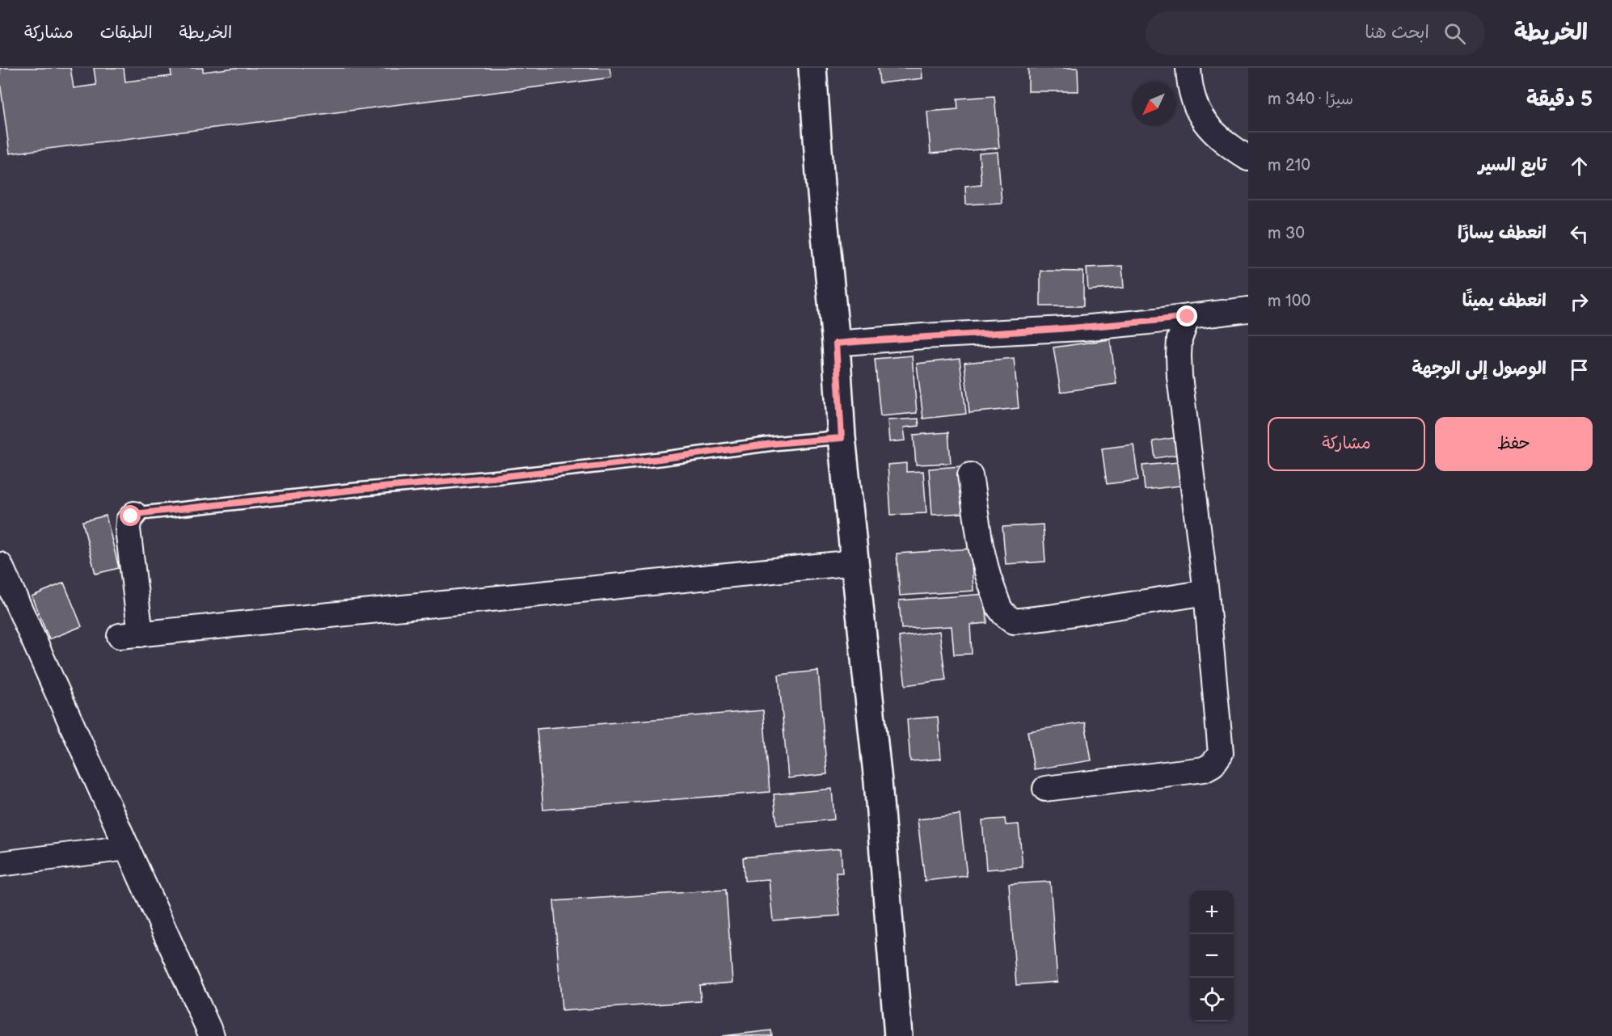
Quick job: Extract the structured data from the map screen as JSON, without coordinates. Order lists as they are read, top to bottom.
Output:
{
  "north": "bottom left",
  "page": {
    "header": "الخريطة",
    "search": "ابحث هنا",
    "nav": ["الخريطة", "الطبقات", "مشاركة"],
    "heading": ["5 دقيقة", "سيرًا · 340 m"],
    "list": [
      ["تابع السير", "210 m"],
      ["انعطف يسارًا", "30 m"],
      ["انعطف يمينًا", "100 m"],
      "الوصول إلى الوجهة"
    ],
    "buttons": ["حفظ", "مشاركة"],
    "map_buttons": ["+", "−"]
  }
}
